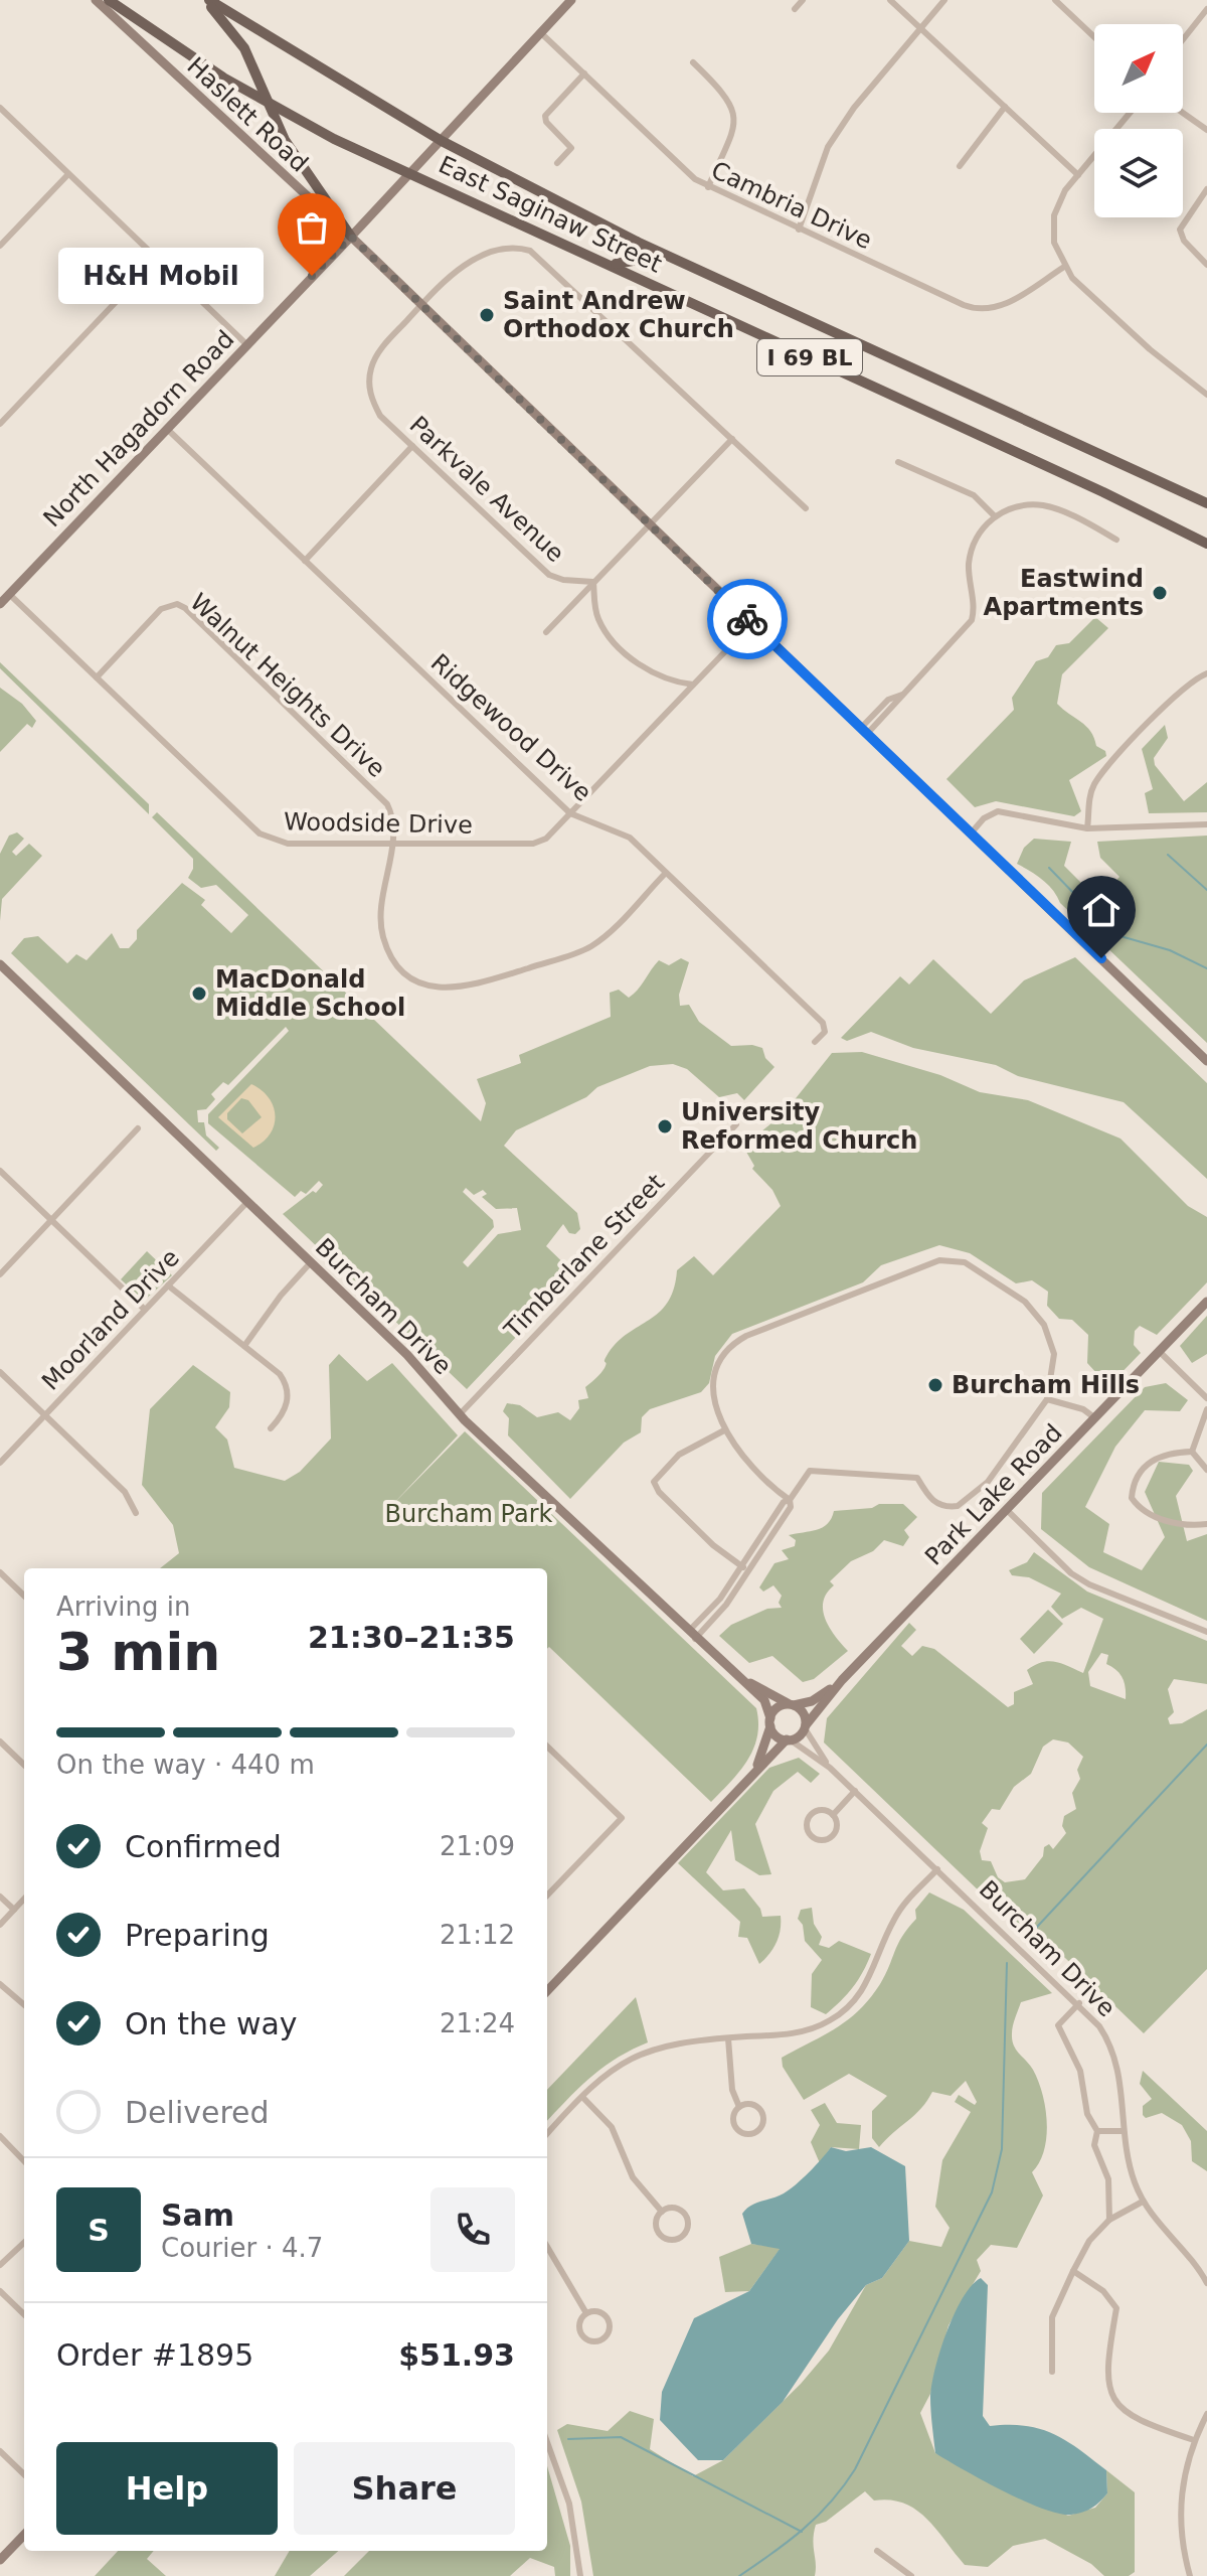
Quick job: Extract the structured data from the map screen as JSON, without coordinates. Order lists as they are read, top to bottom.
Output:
{
  "streets": {
    "main road": ["East Saginaw Street", "I 69 BL"],
    "street": [
      "Haslett Road",
      "Cambria Drive",
      "North Hagadorn Road",
      "Parkvale Avenue",
      "Walnut Heights Drive",
      "Ridgewood Drive",
      "Woodside Drive",
      "Timberlane Street",
      "Burcham Drive",
      "Moorland Drive",
      "Park Lake Road"
    ]
  },
  "crossings": [
    ["Haslett Road", "North Hagadorn Road"],
    ["Haslett Road", "Parkvale Avenue"],
    ["Haslett Road", "Woodside Drive"],
    ["Cambria Drive", "North Hagadorn Road"],
    ["East Saginaw Street", "North Hagadorn Road"],
    ["North Hagadorn Road", "Ridgewood Drive"],
    ["North Hagadorn Road", "Woodside Drive"],
    ["Walnut Heights Drive", "Ridgewood Drive"],
    ["Walnut Heights Drive", "Woodside Drive"],
    ["Ridgewood Drive", "Woodside Drive"],
    ["Timberlane Street", "Burcham Drive"],
    ["Burcham Drive", "Moorland Drive"],
    ["Burcham Drive", "Park Lake Road"]
  ],
  "parks": ["Burcham Park"],
  "places": [
    "H&H Mobil",
    "Saint Andrew Orthodox Church",
    "Eastwind Apartments",
    "MacDonald Middle School",
    "University Reformed Church",
    "Burcham Hills"
  ],
  "north": "top right",
  "page": {
    "bubble": "H&H Mobil",
    "heading": ["3 min", "Arriving in", "21:30–21:35"],
    "panel": [
      "Sam",
      "Courier · 4.7",
      "Order #1895",
      "$51.93"
    ],
    "bar": "On the way · 440 m",
    "list": [
      ["Confirmed", "21:09"],
      ["Preparing", "21:12"],
      ["On the way", "21:24"],
      "Delivered"
    ],
    "round": "S",
    "buttons": ["Help", "Share"]
  }
}
